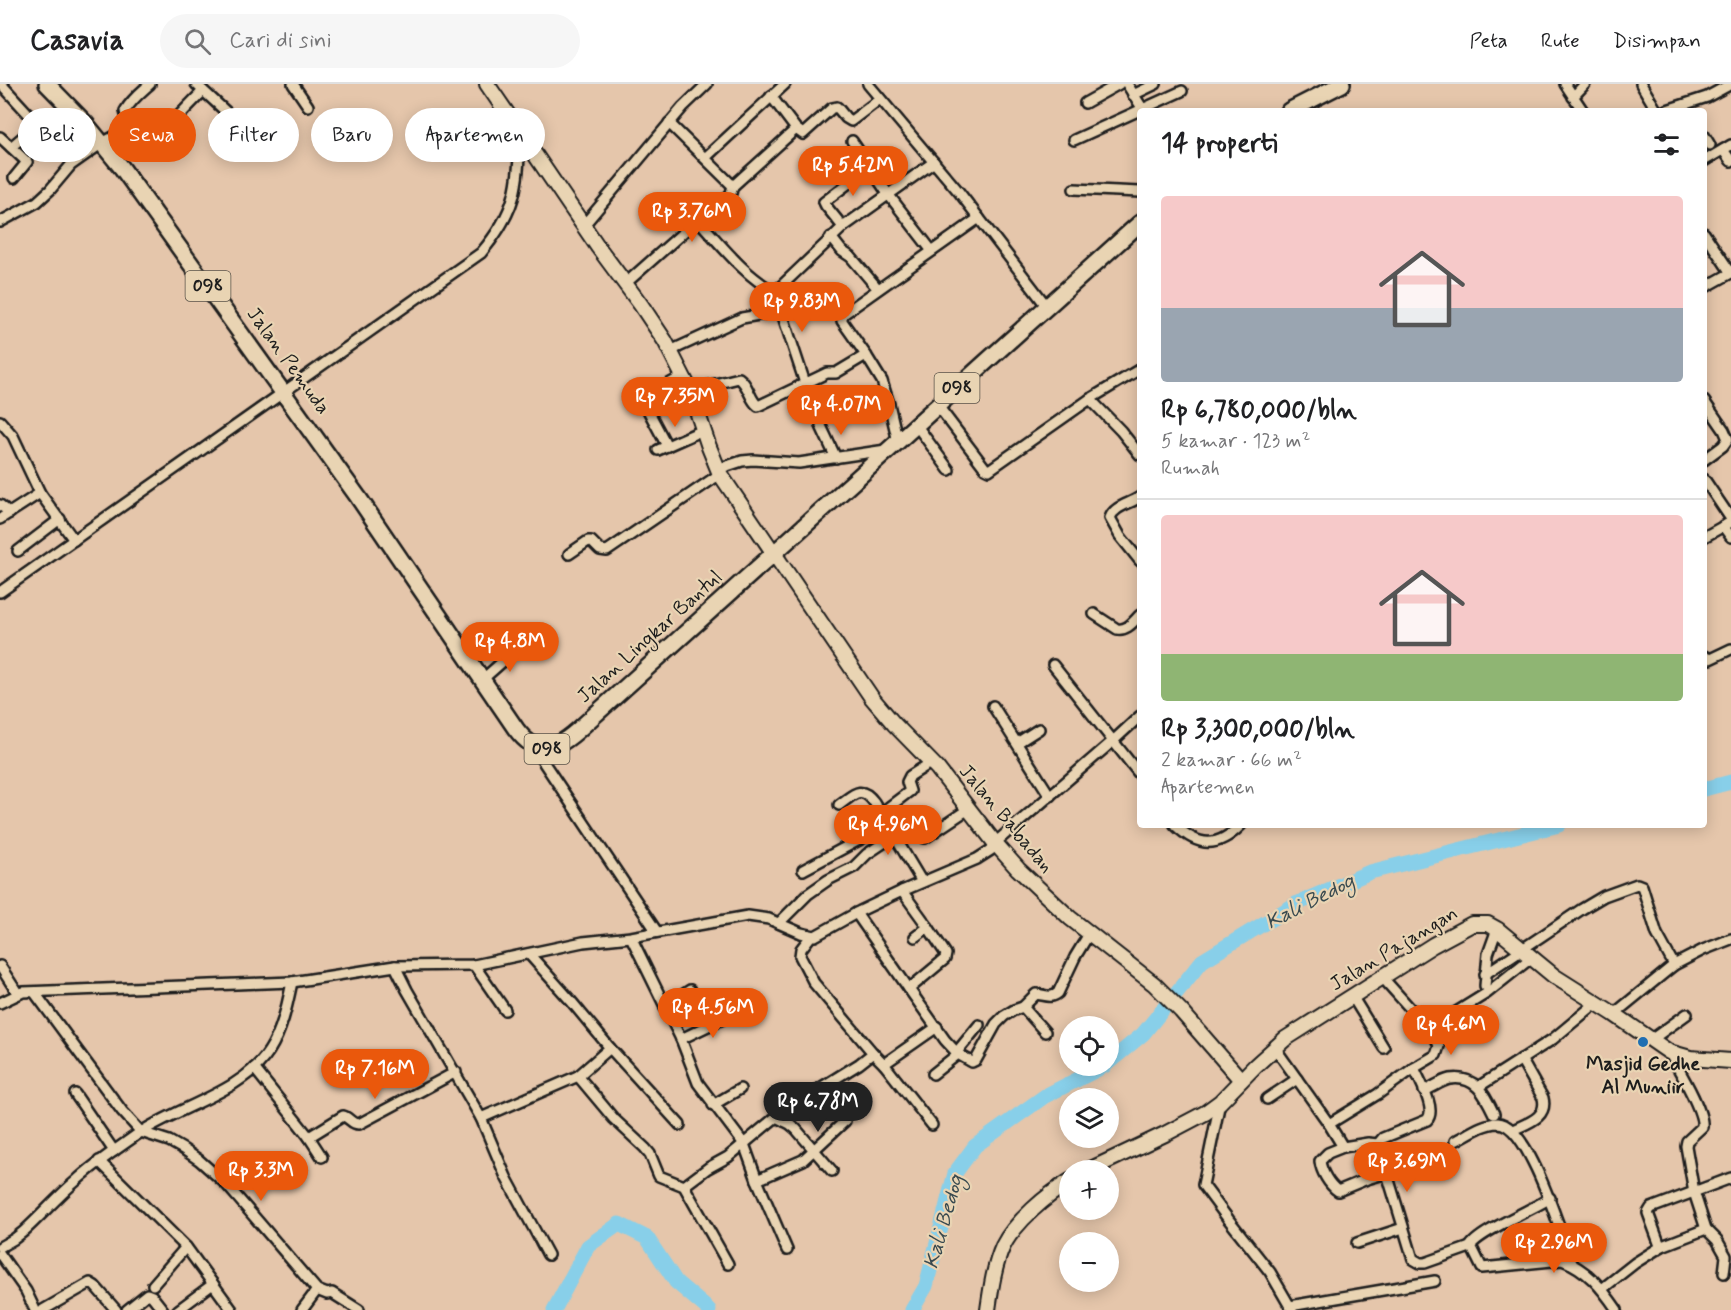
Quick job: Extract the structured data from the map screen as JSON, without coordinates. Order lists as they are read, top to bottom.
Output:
{
  "streets": {
    "main road": [
      "098",
      "Jalan Pemuda",
      "Jalan Lingkar Bantul",
      "Jalan Babadan",
      "Jalan Pajangan"
    ]
  },
  "crossings": [
    ["098", "Jalan Pemuda"],
    ["098", "Jalan Lingkar Bantul"],
    ["098", "Jalan Babadan"],
    ["Jalan Lingkar Bantul", "Jalan Babadan"],
    ["Jalan Babadan", "Jalan Pajangan"]
  ],
  "water": ["Kali Bedog"],
  "places": ["Masjid Gedhe Al Muniir"],
  "page": {
    "header": "Casavia",
    "search": "Cari di sini",
    "nav": ["Peta", "Rute", "Disimpan"],
    "chip": [
      "Beli",
      "Sewa",
      "Filter",
      "Baru",
      "Apartemen"
    ],
    "heading": "14 properti",
    "price": [
      "Rp 5.42M",
      "Rp 3.76M",
      "Rp 9.83M",
      "Rp 7.35M",
      "Rp 4.07M",
      "Rp 4.8M",
      "Rp 4.96M",
      "Rp 4.56M",
      "Rp 4.6M",
      "Rp 7.16M",
      "Rp 6.78M",
      "Rp 3.69M",
      "Rp 3.3M",
      "Rp 2.96M"
    ],
    "list": [
      {
        "name": "Rp 6,780,000/bln",
        "note": "5 kamar · 123 m² · Rumah"
      },
      {
        "name": "Rp 3,300,000/bln",
        "note": "2 kamar · 66 m² · Apartemen"
      }
    ],
    "map_buttons": ["+", "−"]
  }
}
